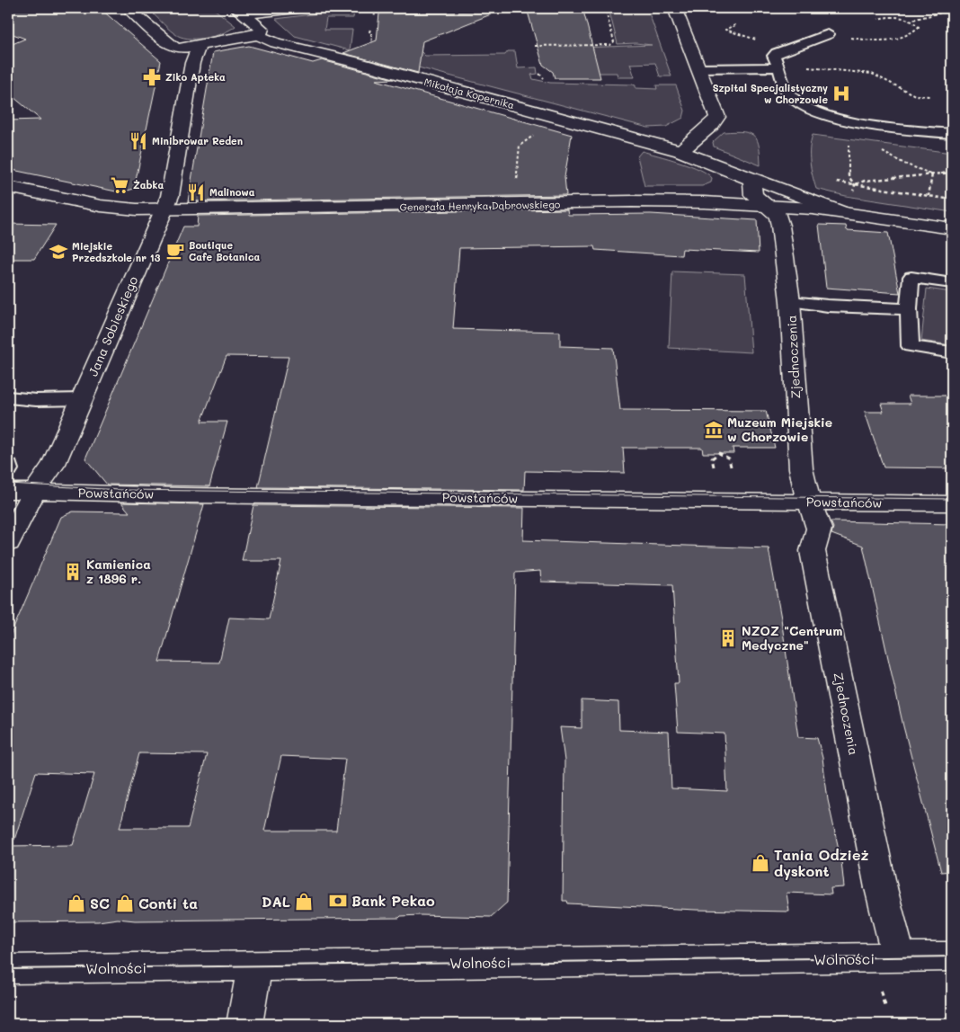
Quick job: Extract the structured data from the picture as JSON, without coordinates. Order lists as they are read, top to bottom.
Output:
{
  "streets": {
    "street": [
      "Mikołaja Kopernika",
      "Generała Henryka Dąbrowskiego",
      "Jana Sobieskiego",
      "Zjednoczenia",
      "Powstańców",
      "Wolności"
    ]
  },
  "crossings": [
    ["Mikołaja Kopernika", "Generała Henryka Dąbrowskiego"],
    ["Mikołaja Kopernika", "Zjednoczenia"],
    ["Generała Henryka Dąbrowskiego", "Jana Sobieskiego"],
    ["Generała Henryka Dąbrowskiego", "Zjednoczenia"],
    ["Jana Sobieskiego", "Powstańców"],
    ["Zjednoczenia", "Powstańców"],
    ["Zjednoczenia", "Wolności"]
  ],
  "places": {
    "pharmacy": ["Ziko Apteka"],
    "hospital": ["Szpital Specjalistyczny w Chorzowie"],
    "restaurant": ["Minibrowar Reden", "Malinowa"],
    "supermarket": ["Żabka"],
    "cafe": ["Boutique Cafe Botanica"],
    "school or university": ["Miejskie Przedszkole nr 13"],
    "museum": ["Muzeum Miejskie w Chorzowie"],
    "building": ["Kamienica z 1896 r.", "NZOZ \"Centrum Medyczne\""],
    "shop": [
      "Tania Odzież dyskont",
      "DAL",
      "SC",
      "Conti ta"
    ],
    "bank": ["Bank Pekao"]
  }
}
